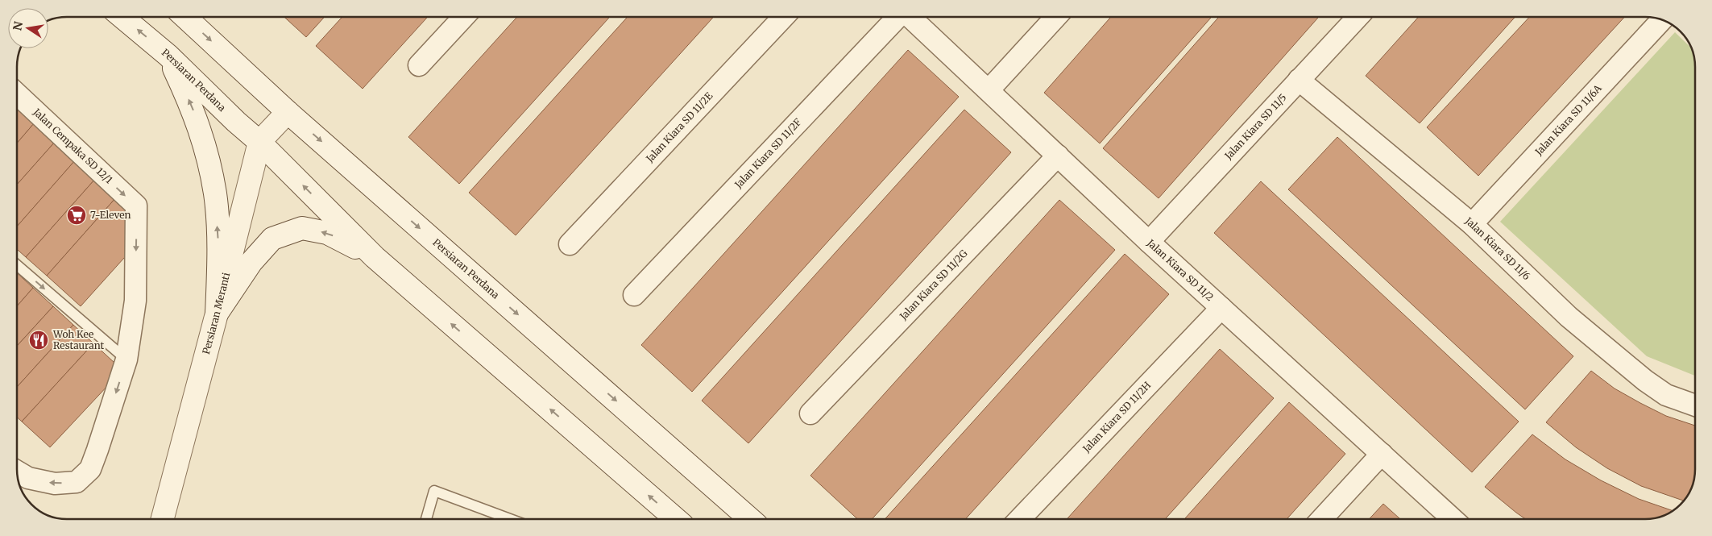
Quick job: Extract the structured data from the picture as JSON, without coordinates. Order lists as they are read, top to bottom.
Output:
{
  "streets": {
    "main road": ["Persiaran Perdana", "Persiaran Meranti"],
    "street": [
      "Jalan Kiara SD 11/6A",
      "Jalan Kiara SD 11/5",
      "Jalan Kiara SD 11/2E",
      "Jalan Cempaka SD 12/1",
      "Jalan Kiara SD 11/2F",
      "Jalan Kiara SD 11/6",
      "Jalan Kiara SD 11/2",
      "Jalan Kiara SD 11/2G",
      "Jalan Kiara SD 11/2H"
    ]
  },
  "crossings": [
    ["Persiaran Perdana", "Persiaran Meranti"],
    ["Jalan Kiara SD 11/6A", "Jalan Kiara SD 11/6"],
    ["Jalan Kiara SD 11/5", "Jalan Kiara SD 11/6"],
    ["Jalan Kiara SD 11/5", "Jalan Kiara SD 11/2"],
    ["Jalan Kiara SD 11/2", "Jalan Kiara SD 11/2G"],
    ["Jalan Kiara SD 11/2", "Jalan Kiara SD 11/2H"]
  ],
  "one_way": ["Jalan Cempaka SD 12/1"],
  "places": {
    "supermarket": ["7-Eleven"],
    "restaurant": ["Woh Kee Restaurant"]
  },
  "north": "left"
}
